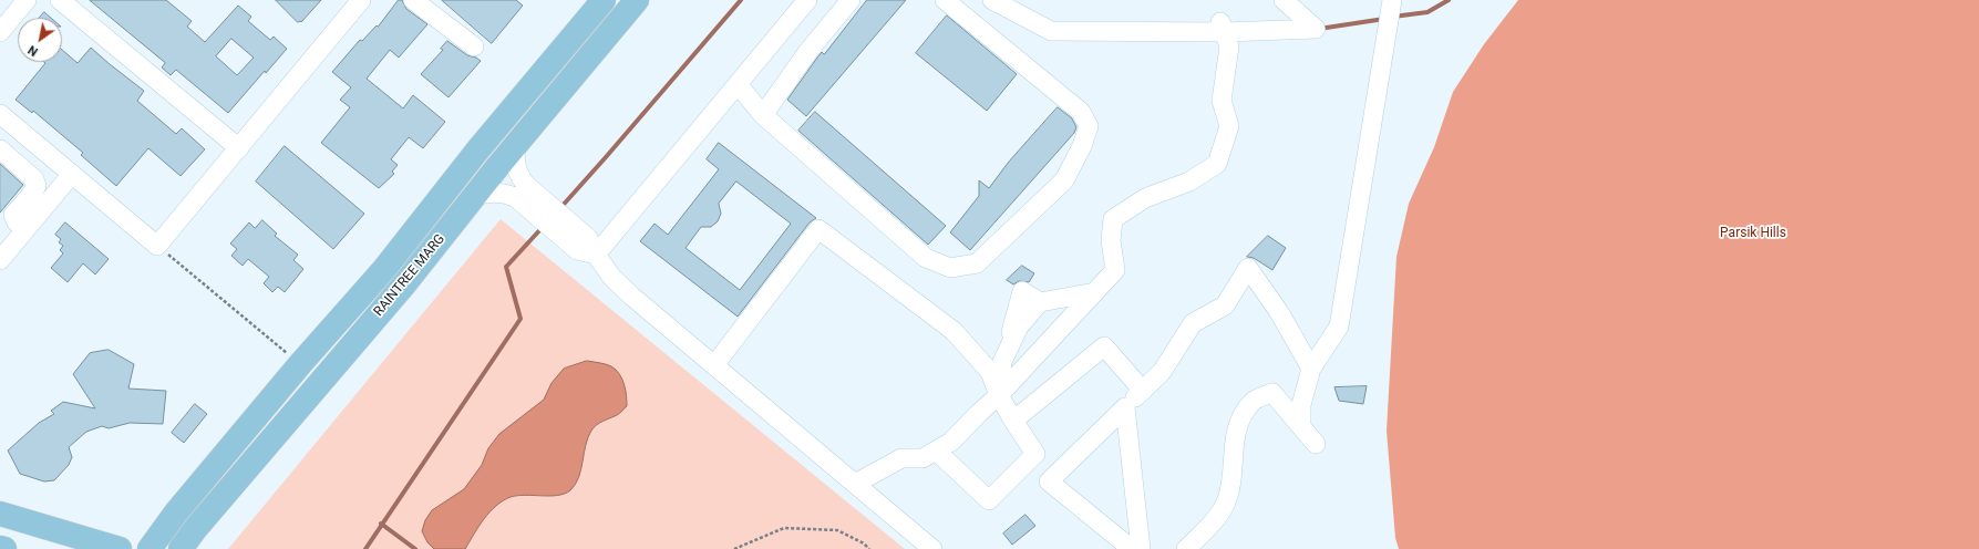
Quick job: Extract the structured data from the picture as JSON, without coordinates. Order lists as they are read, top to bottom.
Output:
{
  "streets": {
    "main road": ["RAINTREE MARG"]
  },
  "parks": ["Parsik Hills"],
  "north": "bottom left"
}
